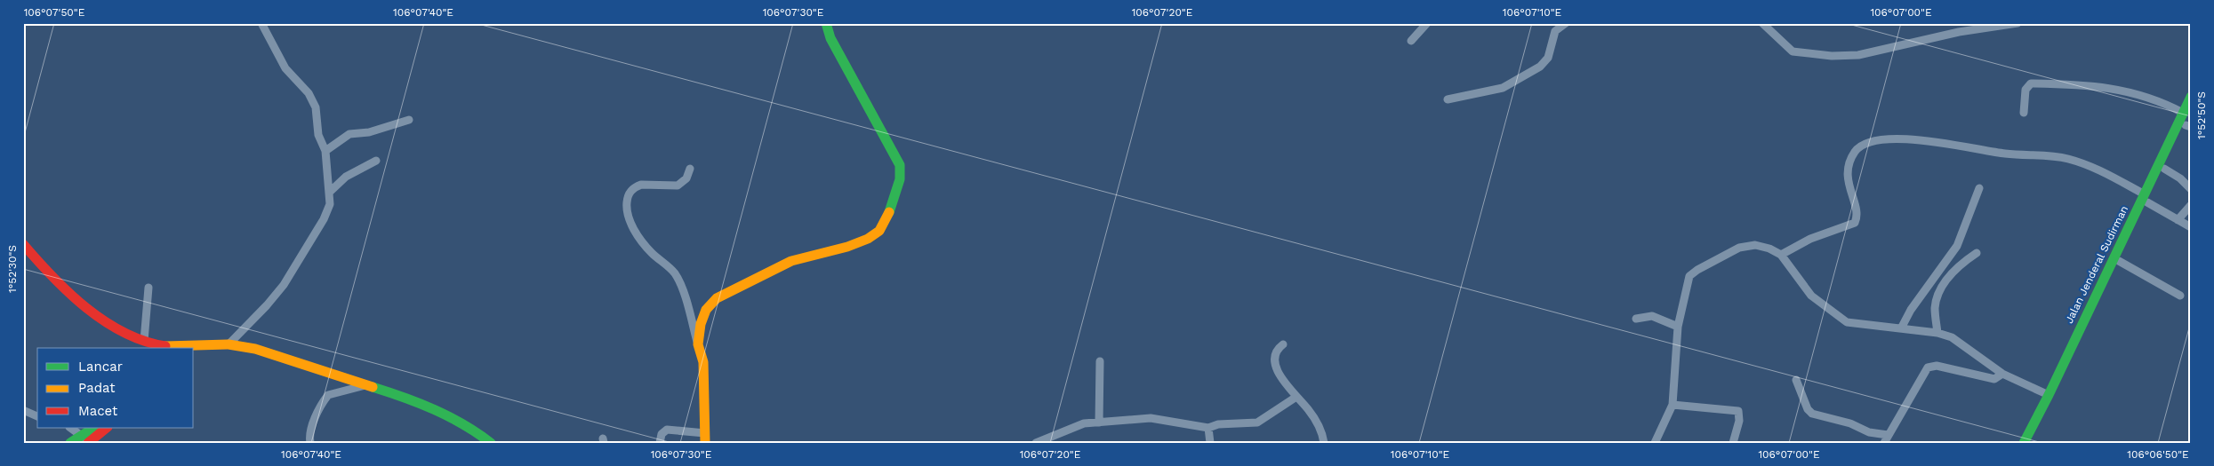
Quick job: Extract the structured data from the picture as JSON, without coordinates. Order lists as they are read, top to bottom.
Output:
{
  "streets": {
    "main road": ["Jalan Jenderal Sudirman"]
  },
  "legend": ["Lancar", "Padat", "Macet"],
  "coordinates": [
    "106°07'50\"E",
    "106°07'40\"E",
    "106°07'30\"E",
    "106°07'20\"E",
    "106°07'10\"E",
    "106°07'00\"E",
    "1°52'50\"S",
    "1°52'30\"S",
    "106°06'50\"E"
  ]
}
